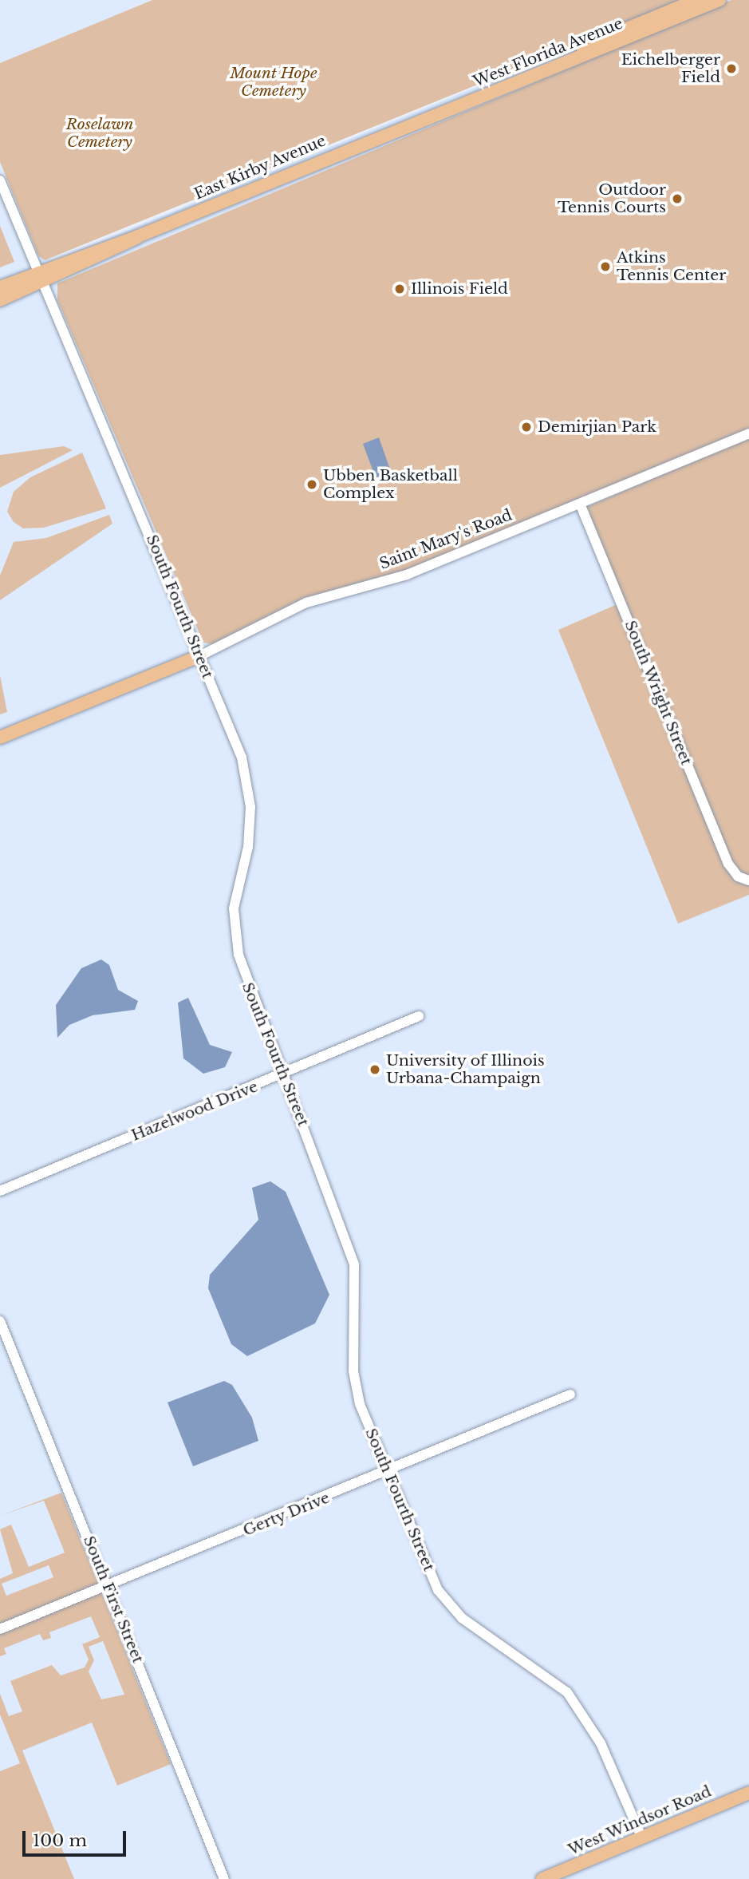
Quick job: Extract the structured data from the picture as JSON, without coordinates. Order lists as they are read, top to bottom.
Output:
{
  "streets": {
    "main road": [
      "West Florida Avenue",
      "East Kirby Avenue",
      "Saint Mary's Road",
      "West Windsor Road"
    ],
    "street": [
      "South Fourth Street",
      "South Wright Street",
      "Hazelwood Drive",
      "Gerty Drive",
      "South First Street"
    ]
  },
  "crossings": [
    ["West Florida Avenue", "East Kirby Avenue"],
    ["East Kirby Avenue", "South Fourth Street"],
    ["Saint Mary's Road", "South Fourth Street"],
    ["Saint Mary's Road", "South Wright Street"],
    ["South Fourth Street", "Hazelwood Drive"],
    ["South Fourth Street", "Gerty Drive"],
    ["South Fourth Street", "West Windsor Road"],
    ["Gerty Drive", "South First Street"]
  ],
  "parks": ["Mount Hope Cemetery", "Roselawn Cemetery"],
  "places": [
    "Eichelberger Field",
    "Outdoor Tennis Courts",
    "Atkins Tennis Center",
    "Illinois Field",
    "Demirjian Park",
    "Ubben Basketball Complex",
    "University of Illinois Urbana-Champaign"
  ],
  "scale_bar": "100 m"
}
